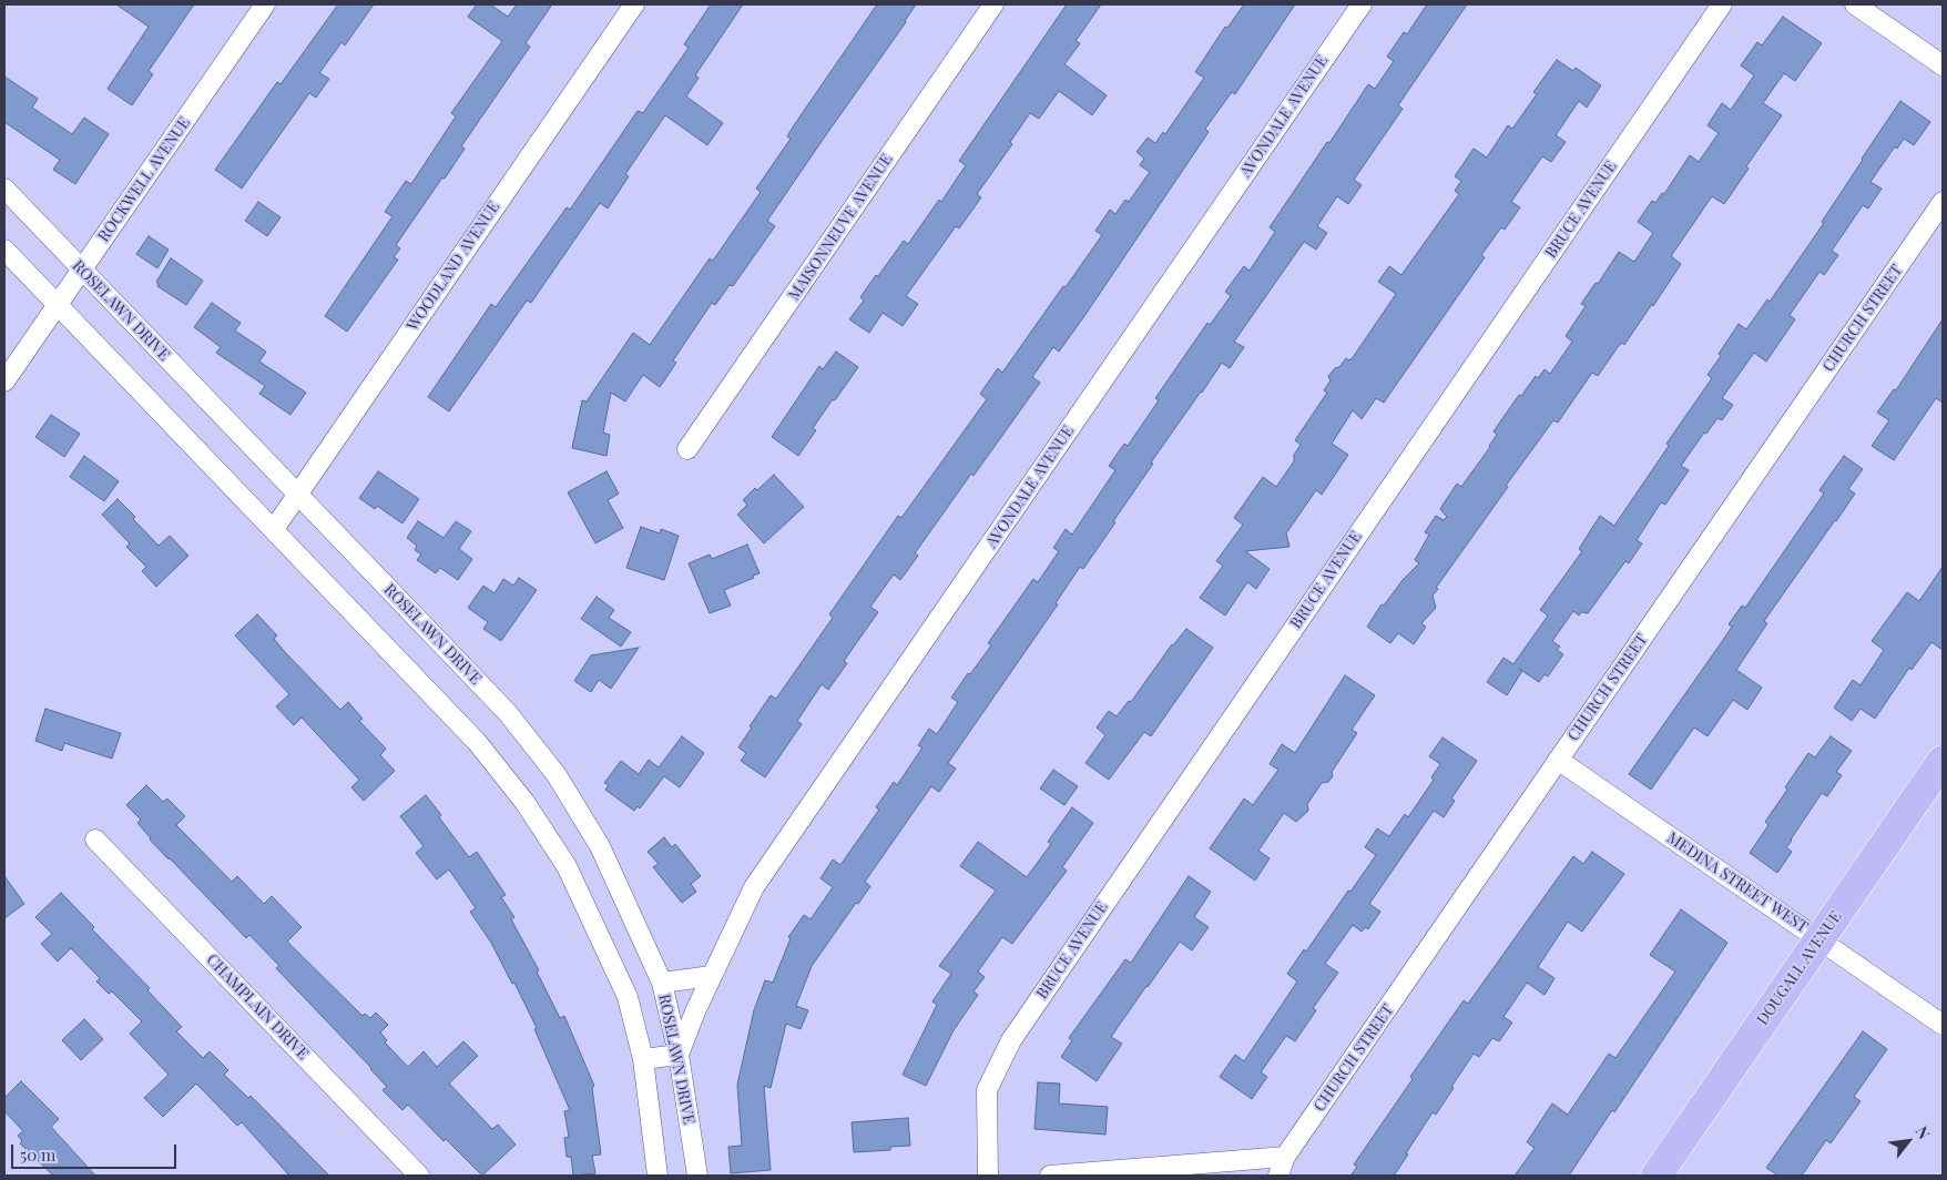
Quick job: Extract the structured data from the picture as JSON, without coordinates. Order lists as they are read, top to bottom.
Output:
{
  "streets": {
    "main road": ["DOUGALL AVENUE"],
    "street": [
      "AVONDALE AVENUE",
      "ROCKWELL AVENUE",
      "BRUCE AVENUE",
      "MAISONNEUVE AVENUE",
      "WOODLAND AVENUE",
      "ROSELAWN DRIVE",
      "CHURCH STREET",
      "MEDINA STREET WEST",
      "CHAMPLAIN DRIVE"
    ]
  },
  "crossings": [
    ["AVONDALE AVENUE", "ROSELAWN DRIVE"],
    ["ROCKWELL AVENUE", "ROSELAWN DRIVE"],
    ["WOODLAND AVENUE", "ROSELAWN DRIVE"],
    ["CHURCH STREET", "MEDINA STREET WEST"],
    ["MEDINA STREET WEST", "DOUGALL AVENUE"]
  ],
  "scale_bar": "50 m",
  "north": "top right"
}
